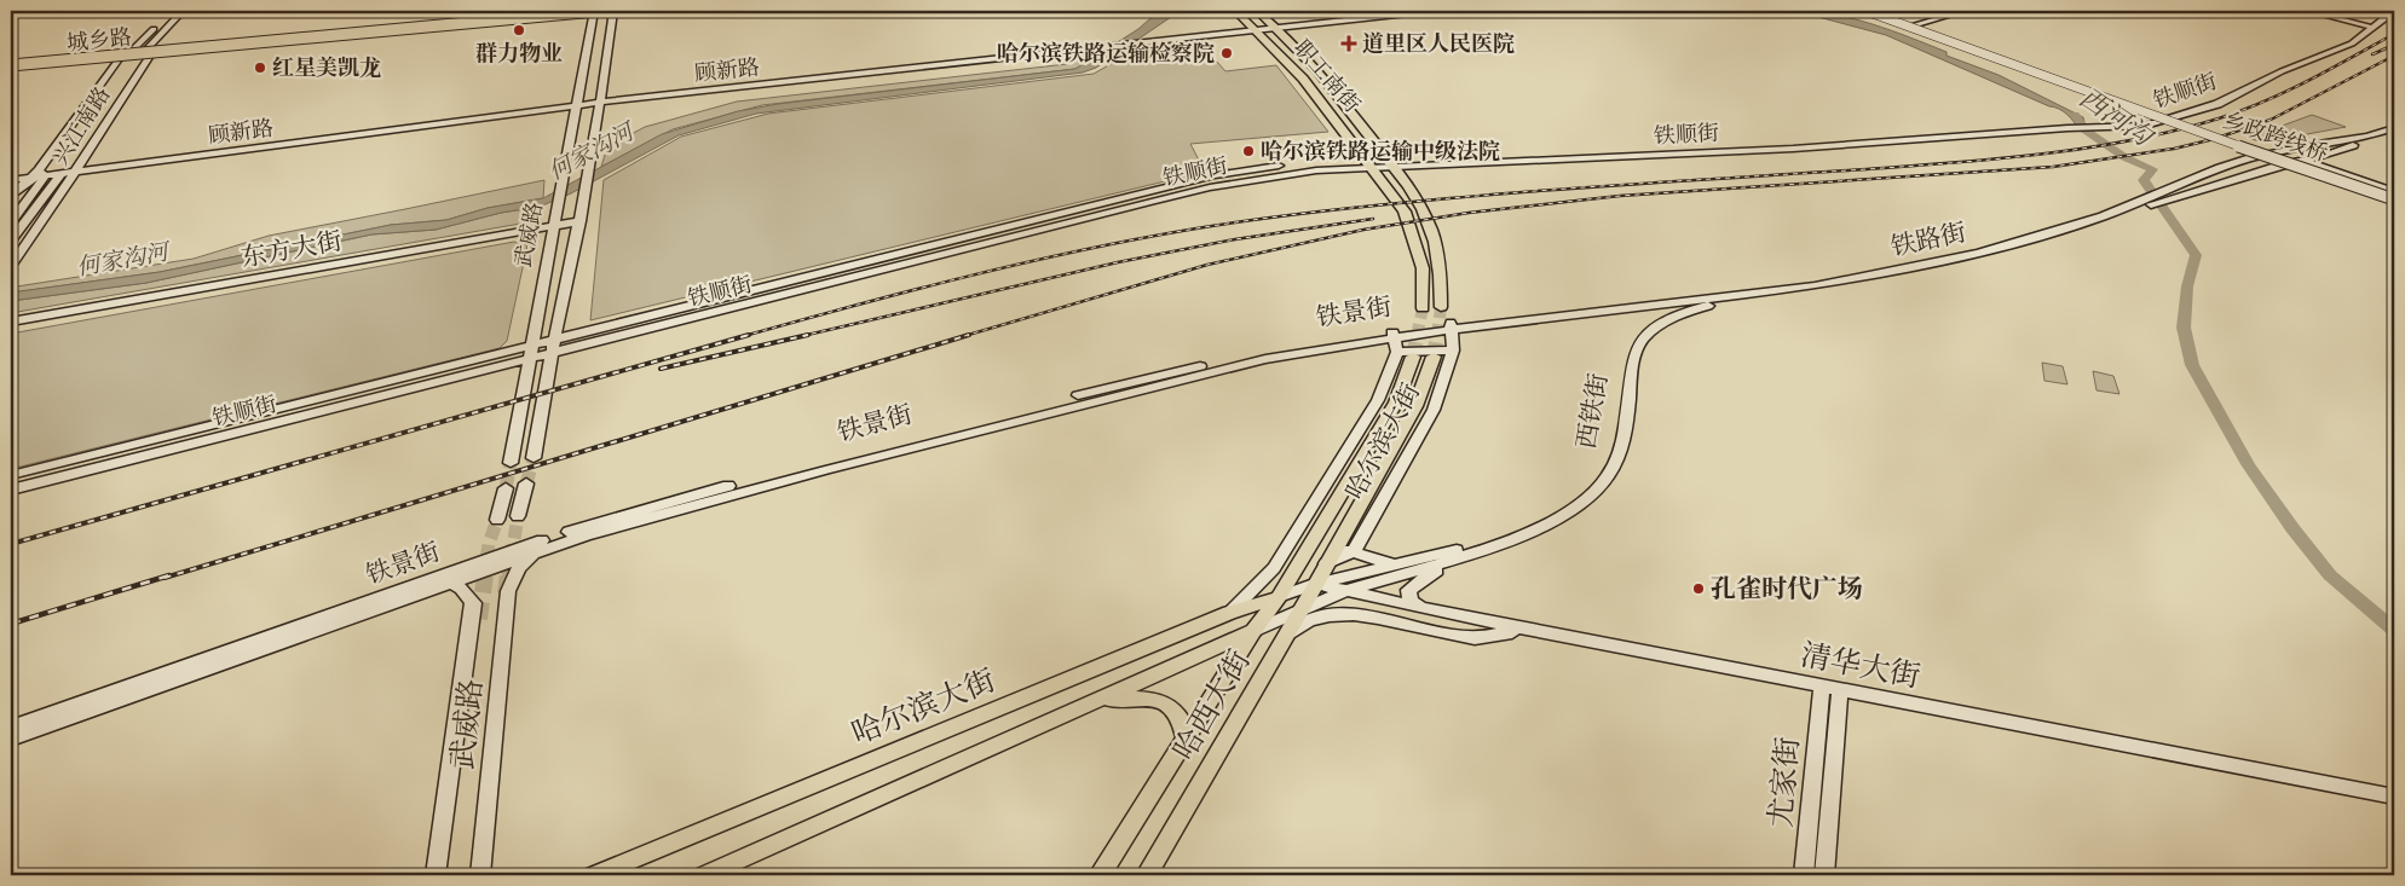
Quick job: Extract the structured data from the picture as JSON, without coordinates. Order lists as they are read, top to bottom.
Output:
{
  "streets": {
    "highway": ["城乡路"],
    "main road": [
      "顾新路",
      "职工南街",
      "铁顺街",
      "兴江南路",
      "乡政跨线桥",
      "武威路",
      "铁路街",
      "东方大街",
      "铁景街",
      "西铁街",
      "哈尔滨大街",
      "清华大街",
      "哈西大街",
      "尤家街"
    ]
  },
  "crossings": [
    ["城乡路", "兴江南路"],
    ["城乡路", "武威路"],
    ["顾新路", "职工南街"],
    ["顾新路", "兴江南路"],
    ["顾新路", "武威路"],
    ["职工南街", "铁顺街"],
    ["铁顺街", "武威路"],
    ["武威路", "东方大街"],
    ["武威路", "铁景街"],
    ["铁路街", "铁景街"],
    ["铁路街", "西铁街"],
    ["铁景街", "西铁街"],
    ["铁景街", "哈尔滨大街"],
    ["哈尔滨大街", "哈西大街"],
    ["清华大街", "哈西大街"],
    ["清华大街", "尤家街"]
  ],
  "water": ["西河沟", "何家沟河"],
  "places": {
    "other": [
      "群力物业",
      "哈尔滨铁路运输检察院",
      "红星美凯龙",
      "哈尔滨铁路运输中级法院",
      "孔雀时代广场"
    ],
    "health": ["道里区人民医院"]
  }
}
